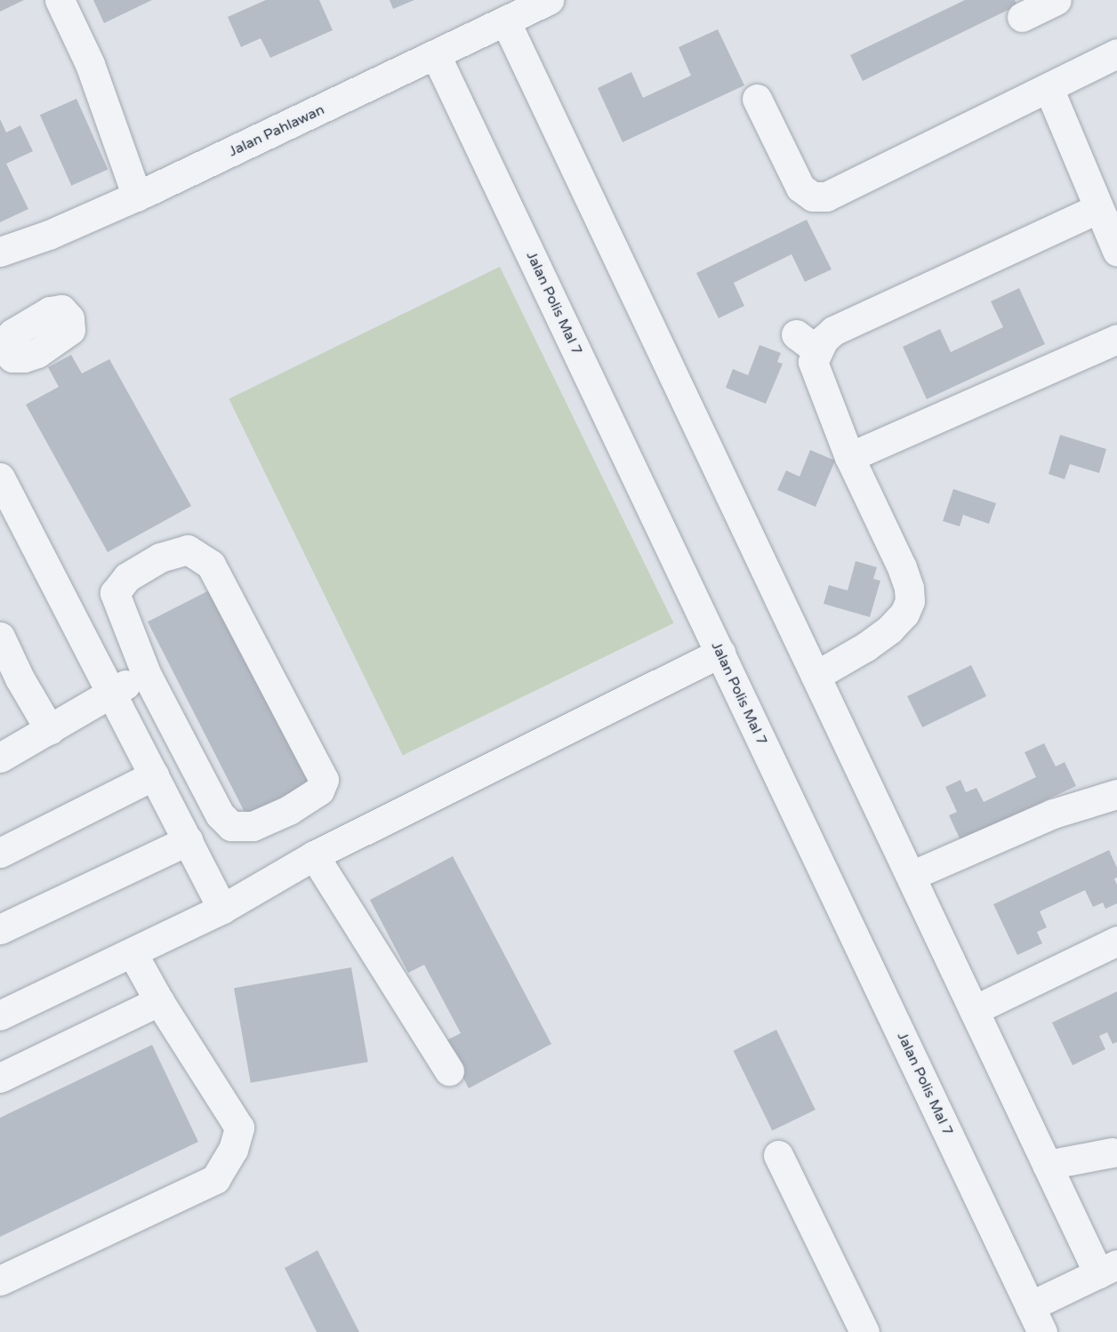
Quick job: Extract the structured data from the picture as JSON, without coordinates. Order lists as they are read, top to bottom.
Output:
{
  "streets": {
    "street": ["Jalan Pahlawan", "Jalan Polis Mal 7"]
  },
  "crossings": [
    ["Jalan Pahlawan", "Jalan Polis Mal 7"]
  ]
}
